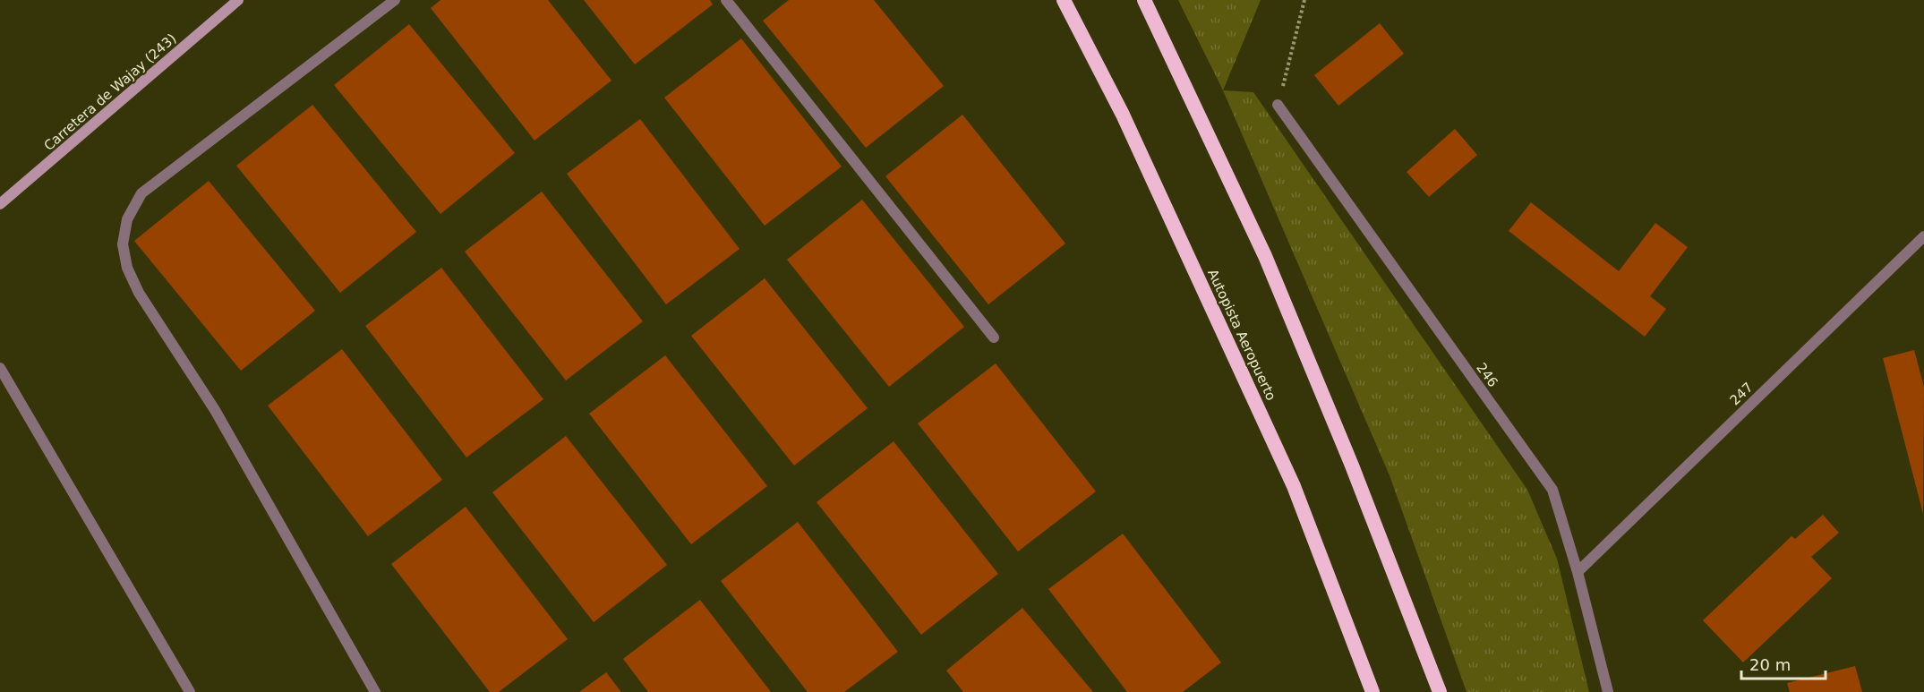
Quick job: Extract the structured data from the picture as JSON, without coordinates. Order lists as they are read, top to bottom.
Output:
{
  "streets": {
    "highway": ["Autopista Aeropuerto"],
    "main road": ["Carretera de Wajay (243)"],
    "street": ["246", "247"]
  },
  "crossings": [
    ["246", "247"]
  ],
  "scale_bar": "20 m"
}
